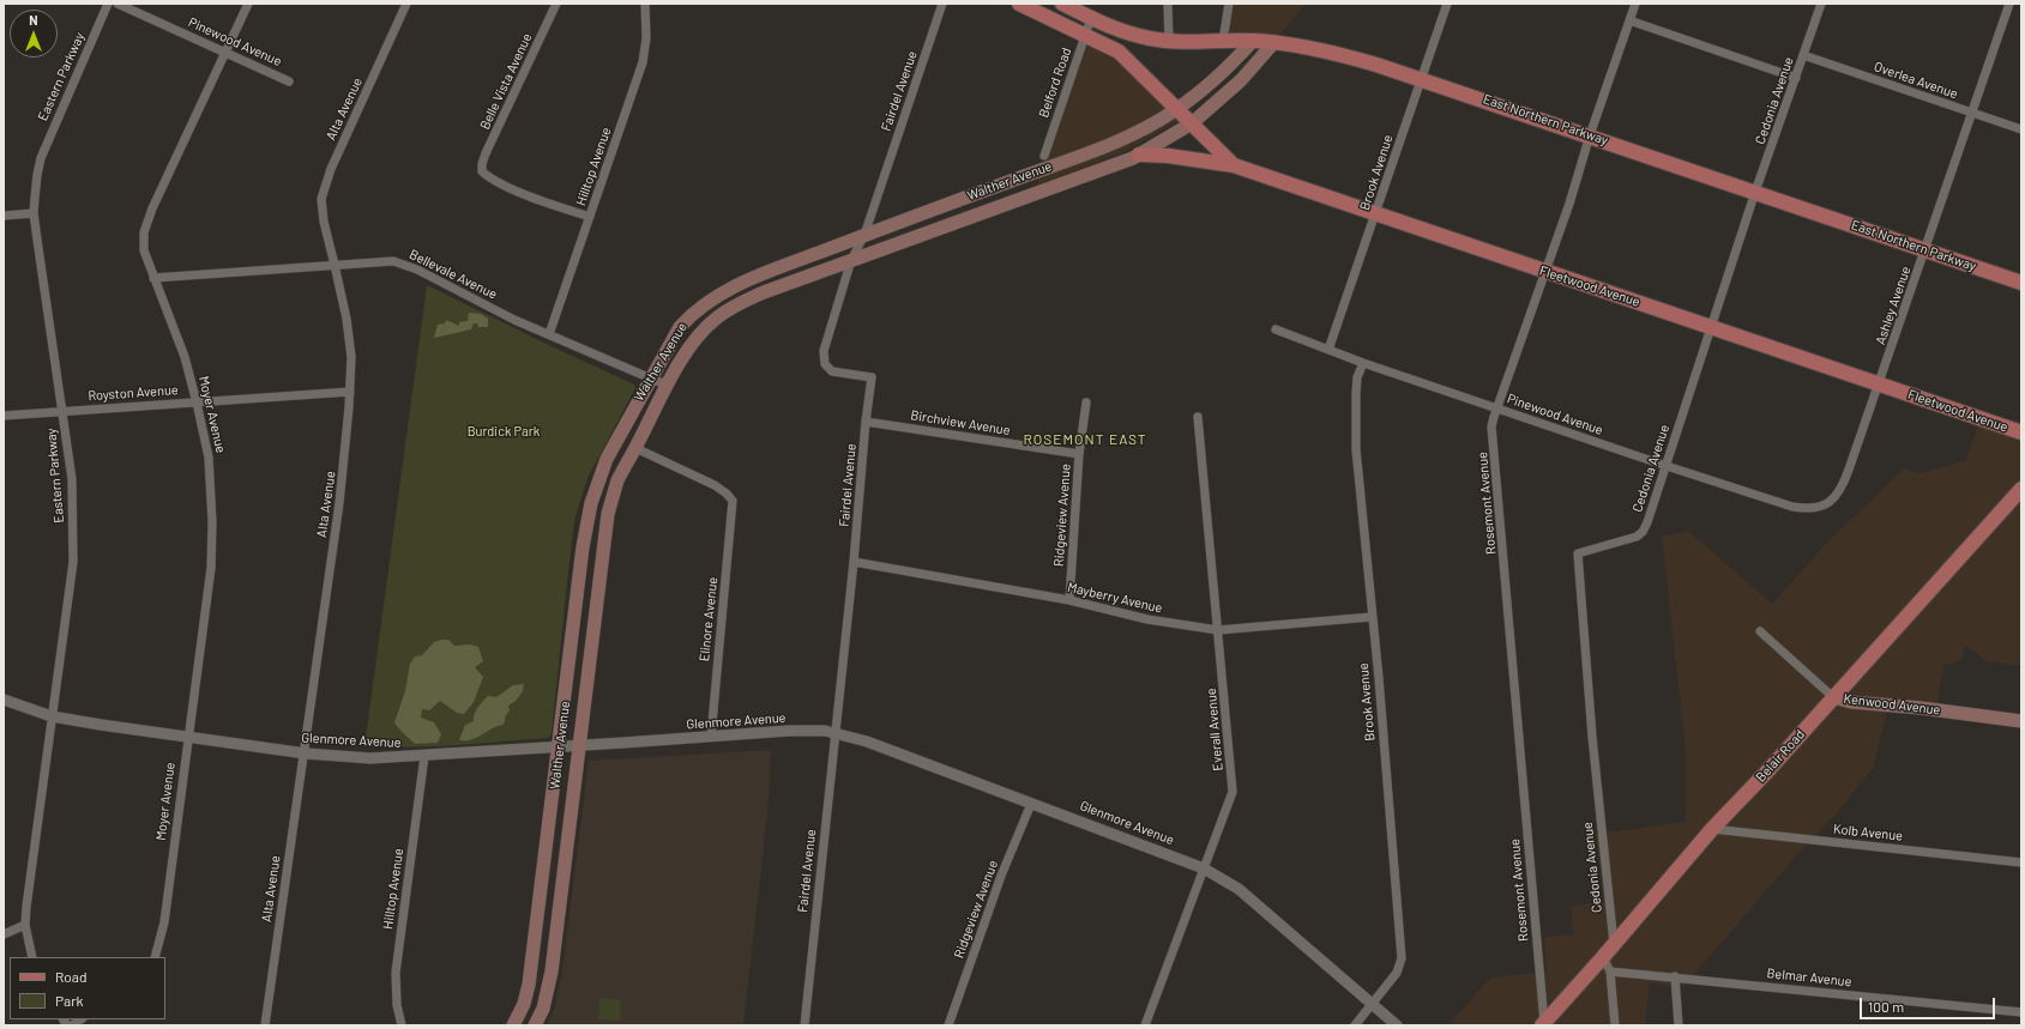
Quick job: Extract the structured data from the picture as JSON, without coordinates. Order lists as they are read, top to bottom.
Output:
{
  "streets": {
    "main road": [
      "East Northern Parkway",
      "Walther Avenue",
      "Fleetwood Avenue",
      "Kenwood Avenue",
      "Belair Road"
    ],
    "street": [
      "Pinewood Avenue",
      "Eastern Parkway",
      "Overlea Avenue",
      "Belle Vista Avenue",
      "Belford Road",
      "Fairdel Avenue",
      "Cedonia Avenue",
      "Alta Avenue",
      "Hilltop Avenue",
      "Brook Avenue",
      "Bellevale Avenue",
      "Ashley Avenue",
      "Royston Avenue",
      "Moyer Avenue",
      "Birchview Avenue",
      "Rosemont Avenue",
      "Ridgeview Avenue",
      "Mayberry Avenue",
      "Elinore Avenue",
      "Glenmore Avenue",
      "Everall Avenue",
      "Kolb Avenue",
      "Belmar Avenue"
    ]
  },
  "crossings": [
    ["Pinewood Avenue", "Cedonia Avenue"],
    ["Pinewood Avenue", "Brook Avenue"],
    ["Pinewood Avenue", "Ashley Avenue"],
    ["Pinewood Avenue", "Moyer Avenue"],
    ["Pinewood Avenue", "Rosemont Avenue"],
    ["Eastern Parkway", "Royston Avenue"],
    ["Eastern Parkway", "Glenmore Avenue"],
    ["Overlea Avenue", "Cedonia Avenue"],
    ["Overlea Avenue", "Ashley Avenue"],
    ["Belle Vista Avenue", "Hilltop Avenue"],
    ["Belford Road", "East Northern Parkway"],
    ["Fairdel Avenue", "Walther Avenue"],
    ["Fairdel Avenue", "Birchview Avenue"],
    ["Fairdel Avenue", "Mayberry Avenue"],
    ["Fairdel Avenue", "Glenmore Avenue"],
    ["Cedonia Avenue", "East Northern Parkway"],
    ["Cedonia Avenue", "Fleetwood Avenue"],
    ["Cedonia Avenue", "Belair Road"],
    ["Alta Avenue", "Bellevale Avenue"],
    ["Alta Avenue", "Royston Avenue"],
    ["Alta Avenue", "Glenmore Avenue"],
    ["East Northern Parkway", "Brook Avenue"],
    ["East Northern Parkway", "Walther Avenue"],
    ["East Northern Parkway", "Ashley Avenue"],
    ["East Northern Parkway", "Rosemont Avenue"],
    ["Hilltop Avenue", "Bellevale Avenue"],
    ["Hilltop Avenue", "Glenmore Avenue"],
    ["Brook Avenue", "Fleetwood Avenue"],
    ["Brook Avenue", "Mayberry Avenue"],
    ["Brook Avenue", "Glenmore Avenue"],
    ["Walther Avenue", "Bellevale Avenue"],
    ["Walther Avenue", "Fleetwood Avenue"],
    ["Walther Avenue", "Elinore Avenue"],
    ["Walther Avenue", "Glenmore Avenue"],
    ["Bellevale Avenue", "Moyer Avenue"],
    ["Fleetwood Avenue", "Ashley Avenue"],
    ["Fleetwood Avenue", "Rosemont Avenue"],
    ["Royston Avenue", "Moyer Avenue"],
    ["Moyer Avenue", "Glenmore Avenue"],
    ["Birchview Avenue", "Ridgeview Avenue"],
    ["Rosemont Avenue", "Belair Road"],
    ["Ridgeview Avenue", "Mayberry Avenue"],
    ["Ridgeview Avenue", "Glenmore Avenue"],
    ["Mayberry Avenue", "Everall Avenue"],
    ["Elinore Avenue", "Glenmore Avenue"],
    ["Kenwood Avenue", "Belair Road"],
    ["Glenmore Avenue", "Everall Avenue"],
    ["Belair Road", "Kolb Avenue"]
  ],
  "districts": ["ROSEMONT EAST"],
  "parks": ["Burdick Park"],
  "legend": ["Road", "Park"],
  "scale_bar": "100 m",
  "north": "top"
}
